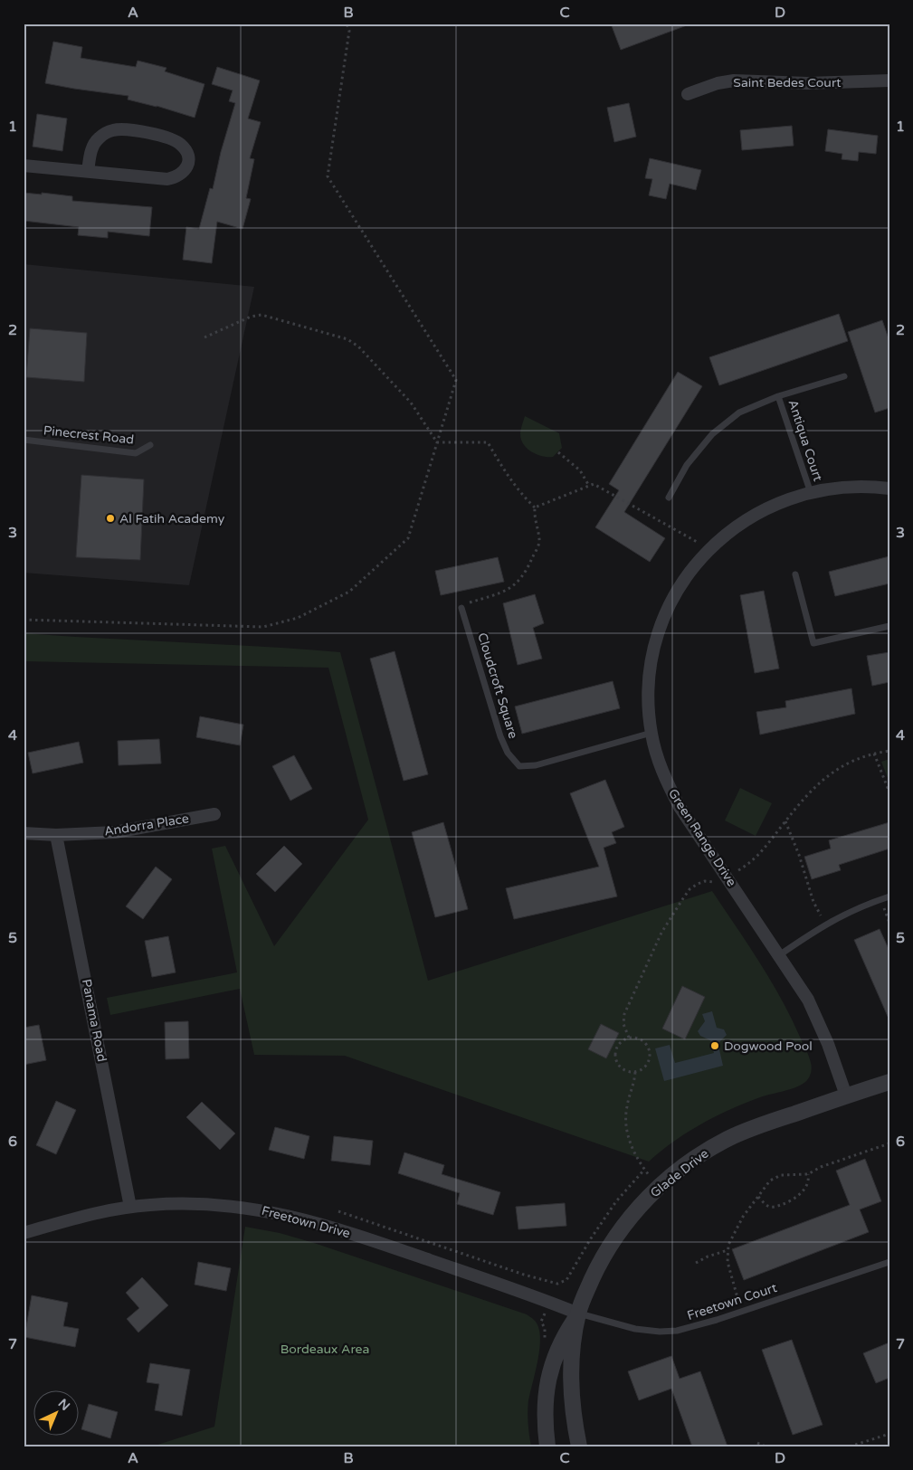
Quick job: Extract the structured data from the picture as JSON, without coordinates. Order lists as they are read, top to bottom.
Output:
{
  "streets": {
    "street": [
      "Saint Bedes Court",
      "Andorra Place",
      "Green Range Drive",
      "Panama Road",
      "Glade Drive",
      "Freetown Drive"
    ],
    "lane": [
      "Pinecrest Road",
      "Antiqua Court",
      "Cloudcroft Square",
      "Freetown Court"
    ]
  },
  "crossings": [
    ["Antiqua Court", "Green Range Drive"],
    ["Cloudcroft Square", "Green Range Drive"],
    ["Andorra Place", "Panama Road"],
    ["Green Range Drive", "Glade Drive"],
    ["Panama Road", "Freetown Drive"],
    ["Glade Drive", "Freetown Drive"],
    ["Glade Drive", "Freetown Court"],
    ["Freetown Drive", "Freetown Court"]
  ],
  "parks": ["Bordeaux Area"],
  "places": ["Al Fatih Academy", "Dogwood Pool"],
  "north": "top right",
  "grid": {
    "columns": [
      "A",
      "B",
      "C",
      "D"
    ],
    "rows": [
      "1",
      "2",
      "3",
      "4",
      "5",
      "6",
      "7"
    ]
  }
}
